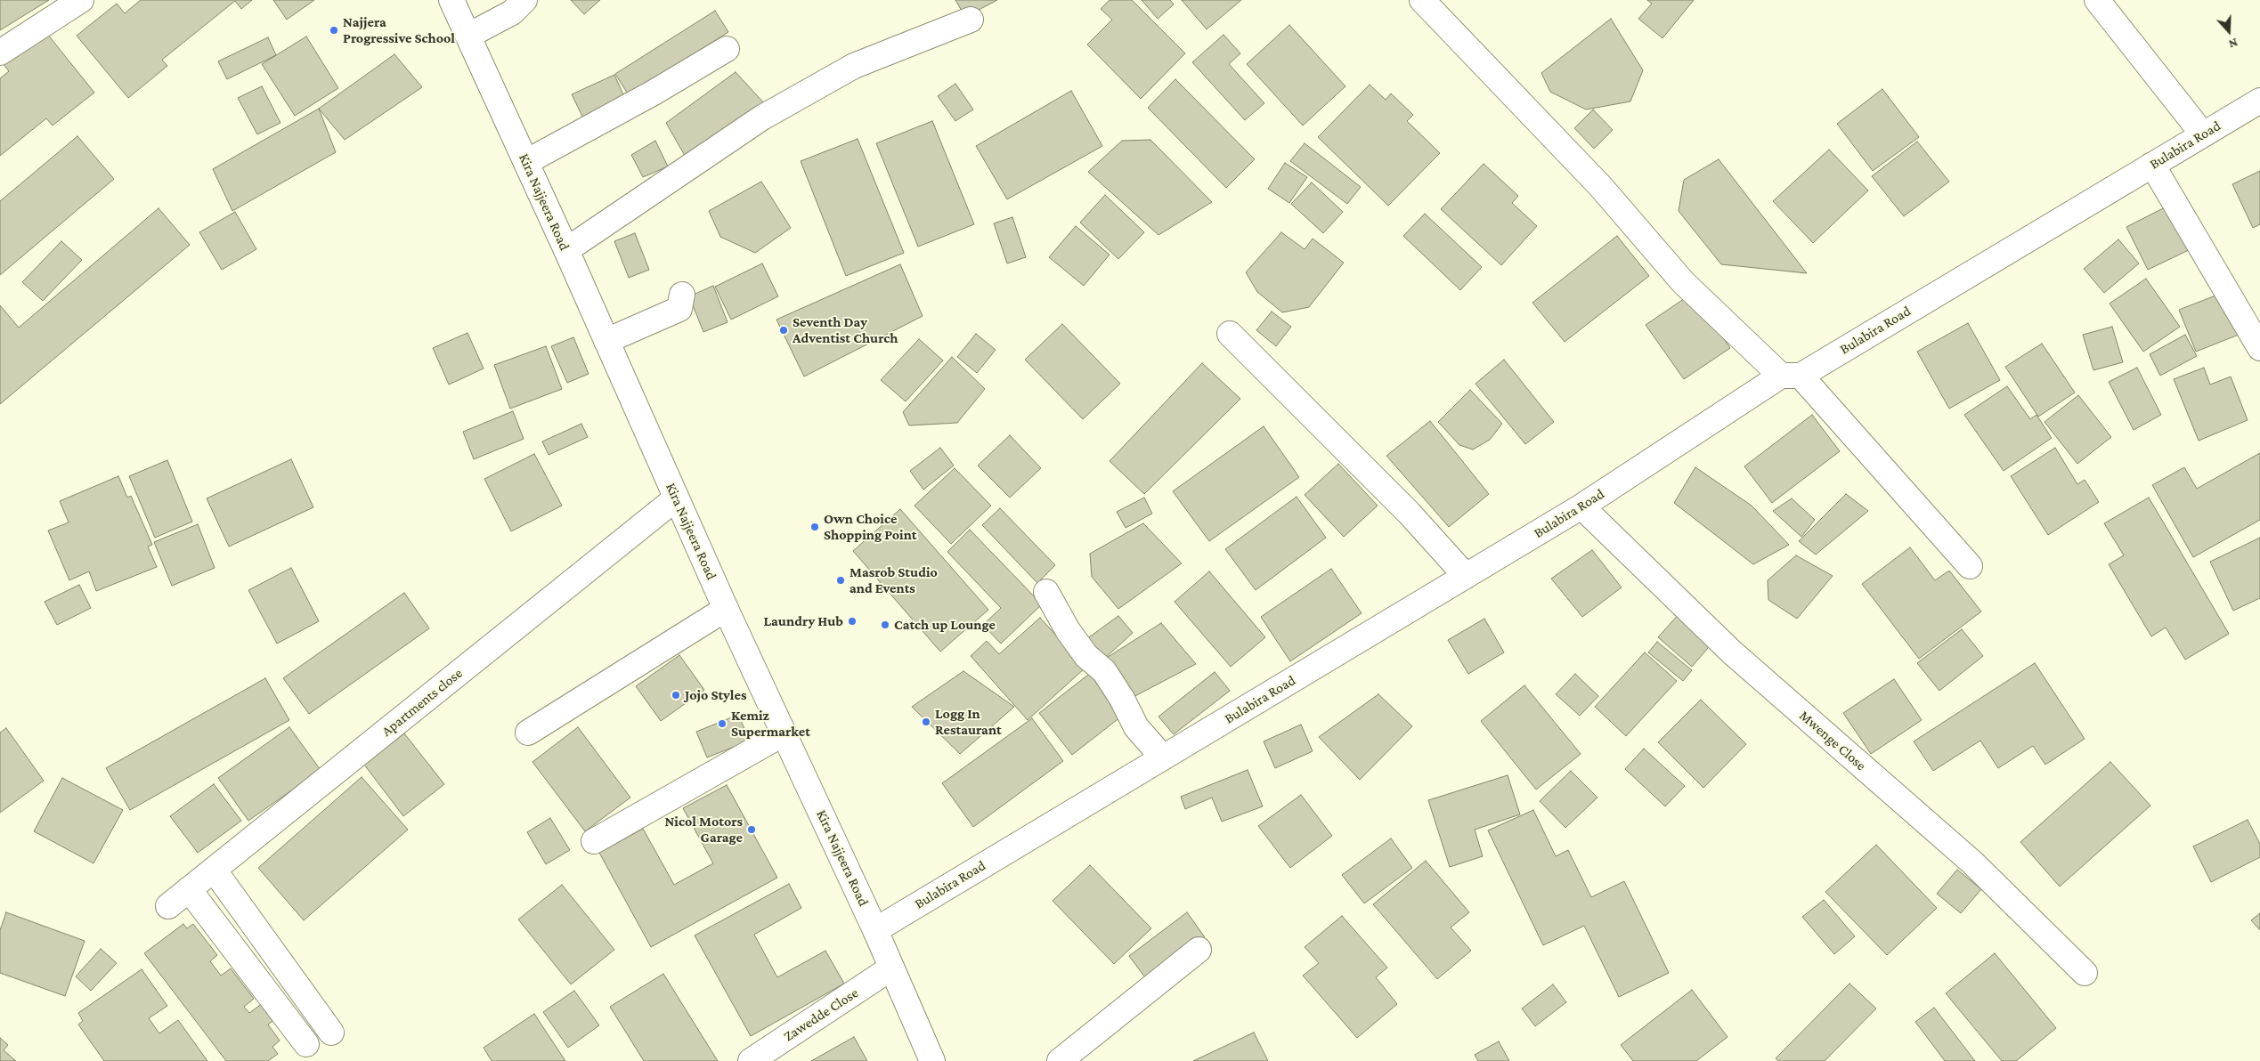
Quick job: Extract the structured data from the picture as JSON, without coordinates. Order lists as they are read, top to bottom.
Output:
{
  "streets": {
    "street": [
      "Bulabira Road",
      "Kira Najjeera Road",
      "Apartments close",
      "Mwenge Close",
      "Zawedde Close"
    ]
  },
  "crossings": [
    ["Bulabira Road", "Kira Najjeera Road"],
    ["Bulabira Road", "Mwenge Close"],
    ["Kira Najjeera Road", "Apartments close"],
    ["Kira Najjeera Road", "Zawedde Close"]
  ],
  "places": [
    "Najjera Progressive School",
    "Seventh Day Adventist Church",
    "Own Choice Shopping Point",
    "Masrob Studio and Events",
    "Laundry Hub",
    "Catch up Lounge",
    "Jojo Styles",
    "Logg In Restaurant",
    "Kemiz Supermarket",
    "Nicol Motors Garage"
  ],
  "north": "bottom"
}
